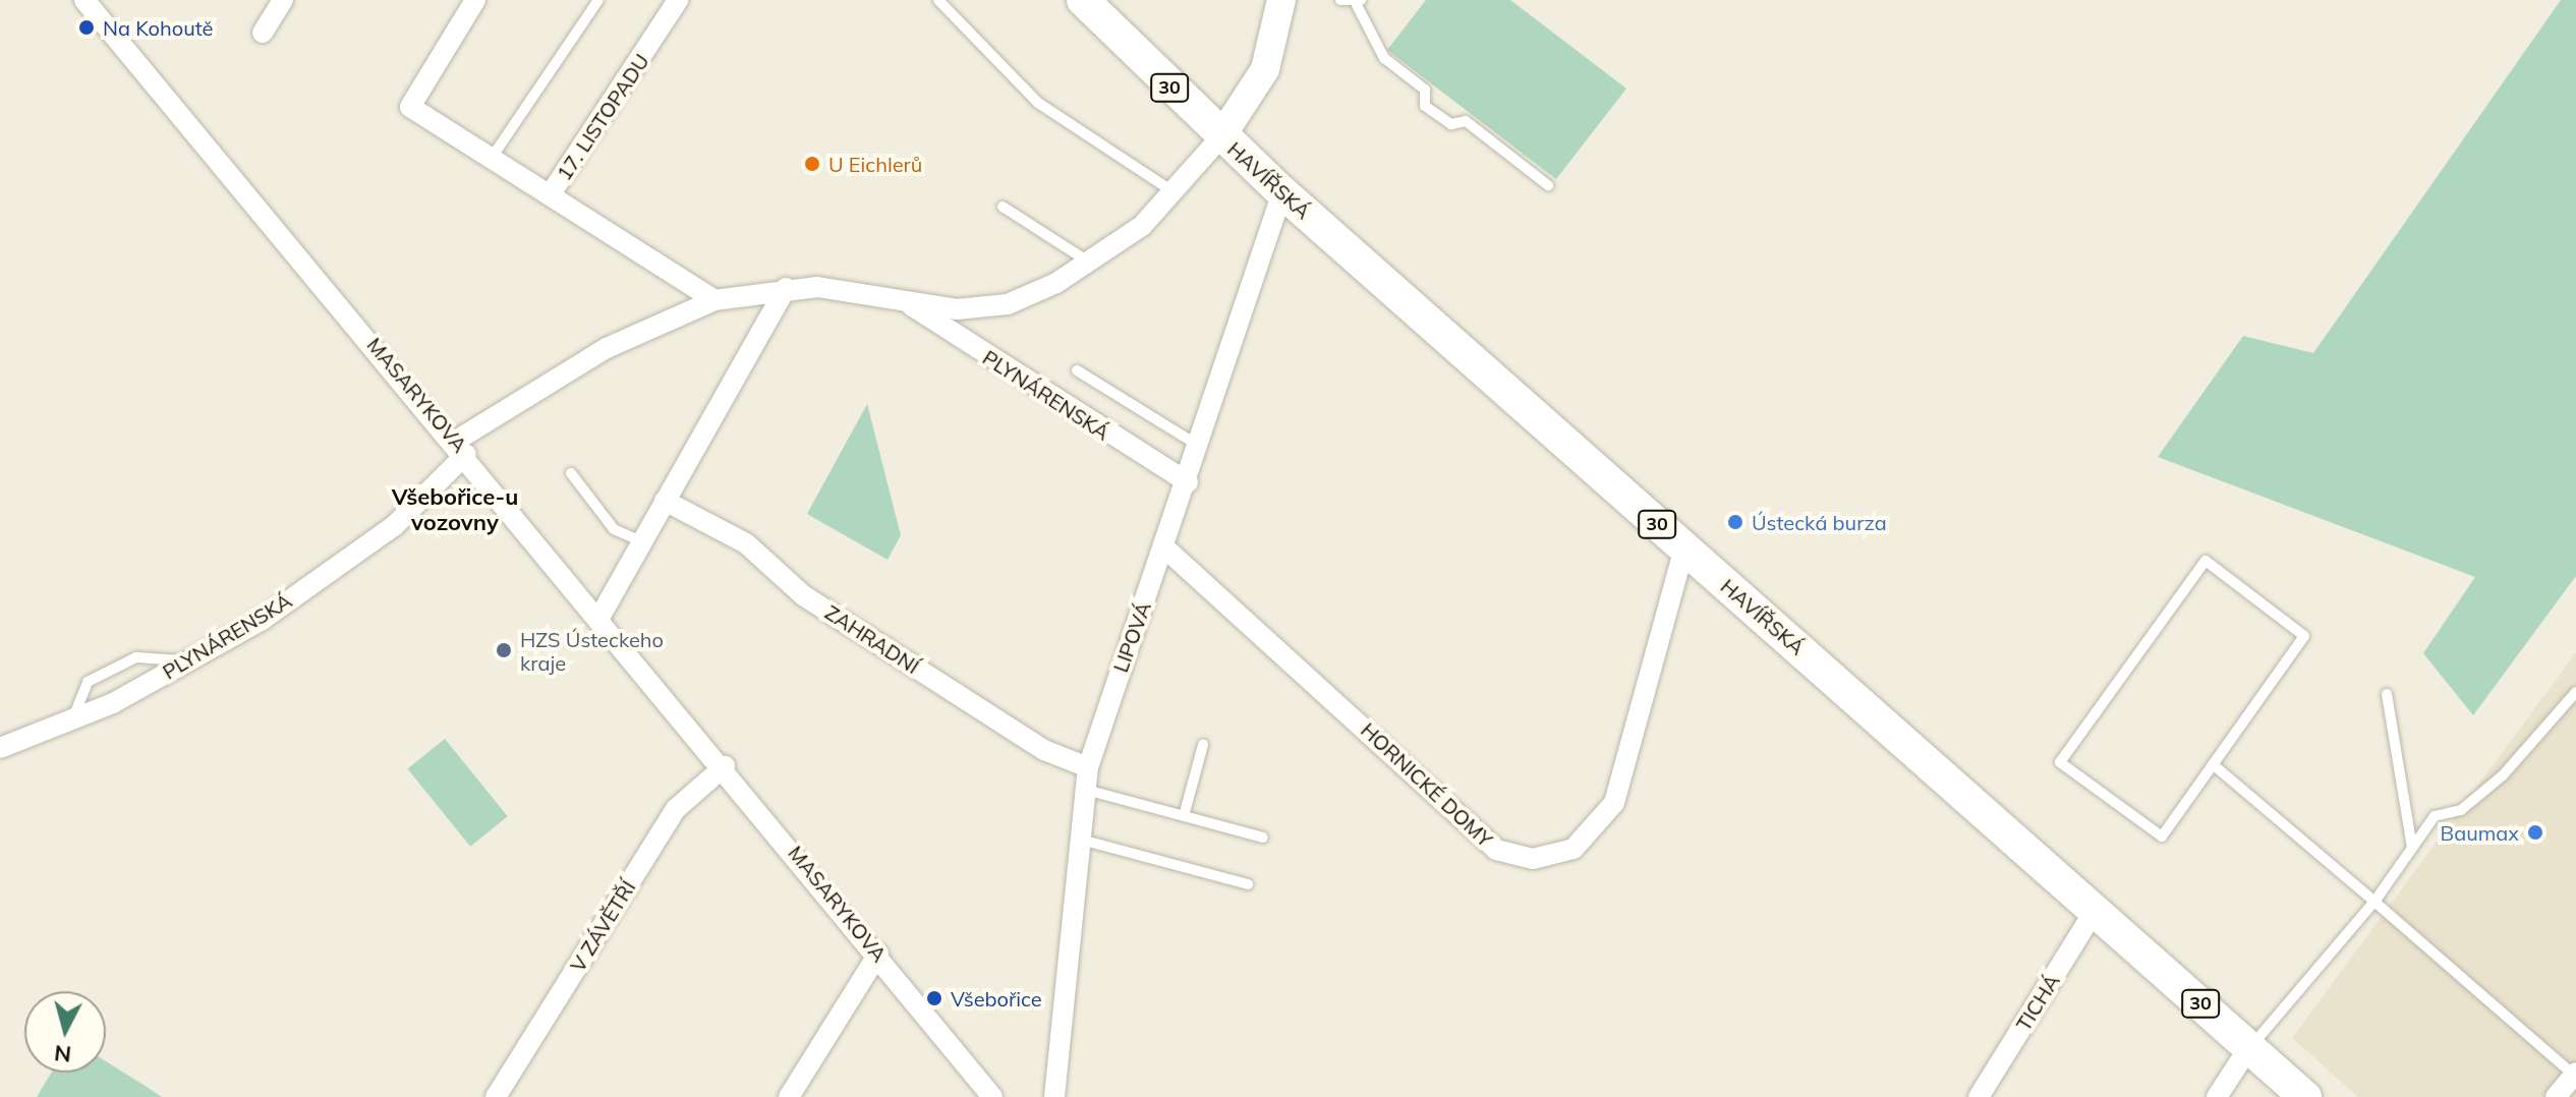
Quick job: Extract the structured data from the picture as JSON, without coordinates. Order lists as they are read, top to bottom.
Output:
{
  "streets": {
    "main road": ["30", "HAVÍŘSKÁ"],
    "street": [
      "17. LISTOPADU",
      "MASARYKOVA",
      "PLYNÁRENSKÁ",
      "LIPOVÁ",
      "ZAHRADNÍ",
      "HORNICKÉ DOMY",
      "V ZÁVĚTŘÍ",
      "TICHÁ"
    ]
  },
  "crossings": [
    ["30", "HAVÍŘSKÁ"],
    ["30", "PLYNÁRENSKÁ"],
    ["HAVÍŘSKÁ", "PLYNÁRENSKÁ"],
    ["HAVÍŘSKÁ", "LIPOVÁ"],
    ["HAVÍŘSKÁ", "HORNICKÉ DOMY"],
    ["HAVÍŘSKÁ", "TICHÁ"],
    ["MASARYKOVA", "PLYNÁRENSKÁ"],
    ["MASARYKOVA", "V ZÁVĚTŘÍ"],
    ["PLYNÁRENSKÁ", "LIPOVÁ"],
    ["LIPOVÁ", "ZAHRADNÍ"],
    ["LIPOVÁ", "HORNICKÉ DOMY"]
  ],
  "districts": ["Všebořice-u vozovny"],
  "places": [
    "Na Kohoutě",
    "U Eichlerů",
    "Ústecká burza",
    "HZS Ústeckeho kraje",
    "Baumax",
    "Všebořice"
  ],
  "north": "bottom"
}
